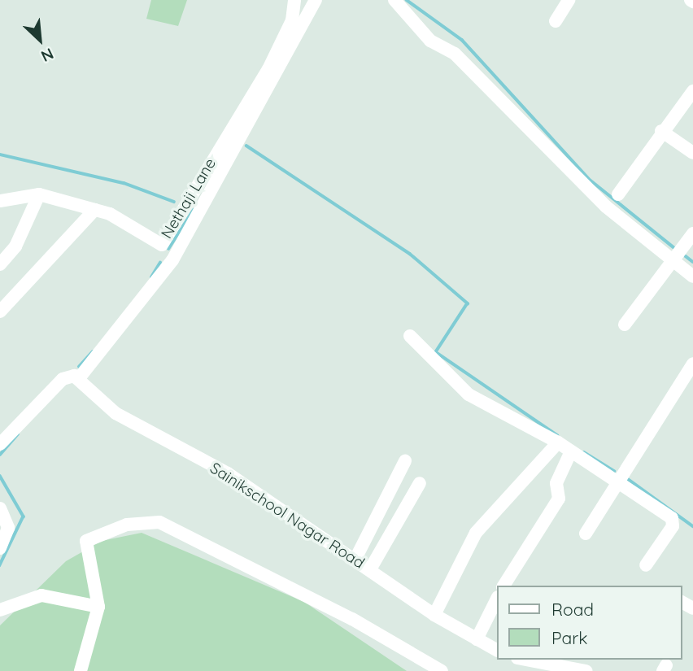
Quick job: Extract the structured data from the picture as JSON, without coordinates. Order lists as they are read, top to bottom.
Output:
{
  "streets": {
    "street": ["Nethaji Lane", "Sainikschool Nagar Road"]
  },
  "legend": ["Road", "Park"],
  "north": "bottom right"
}
